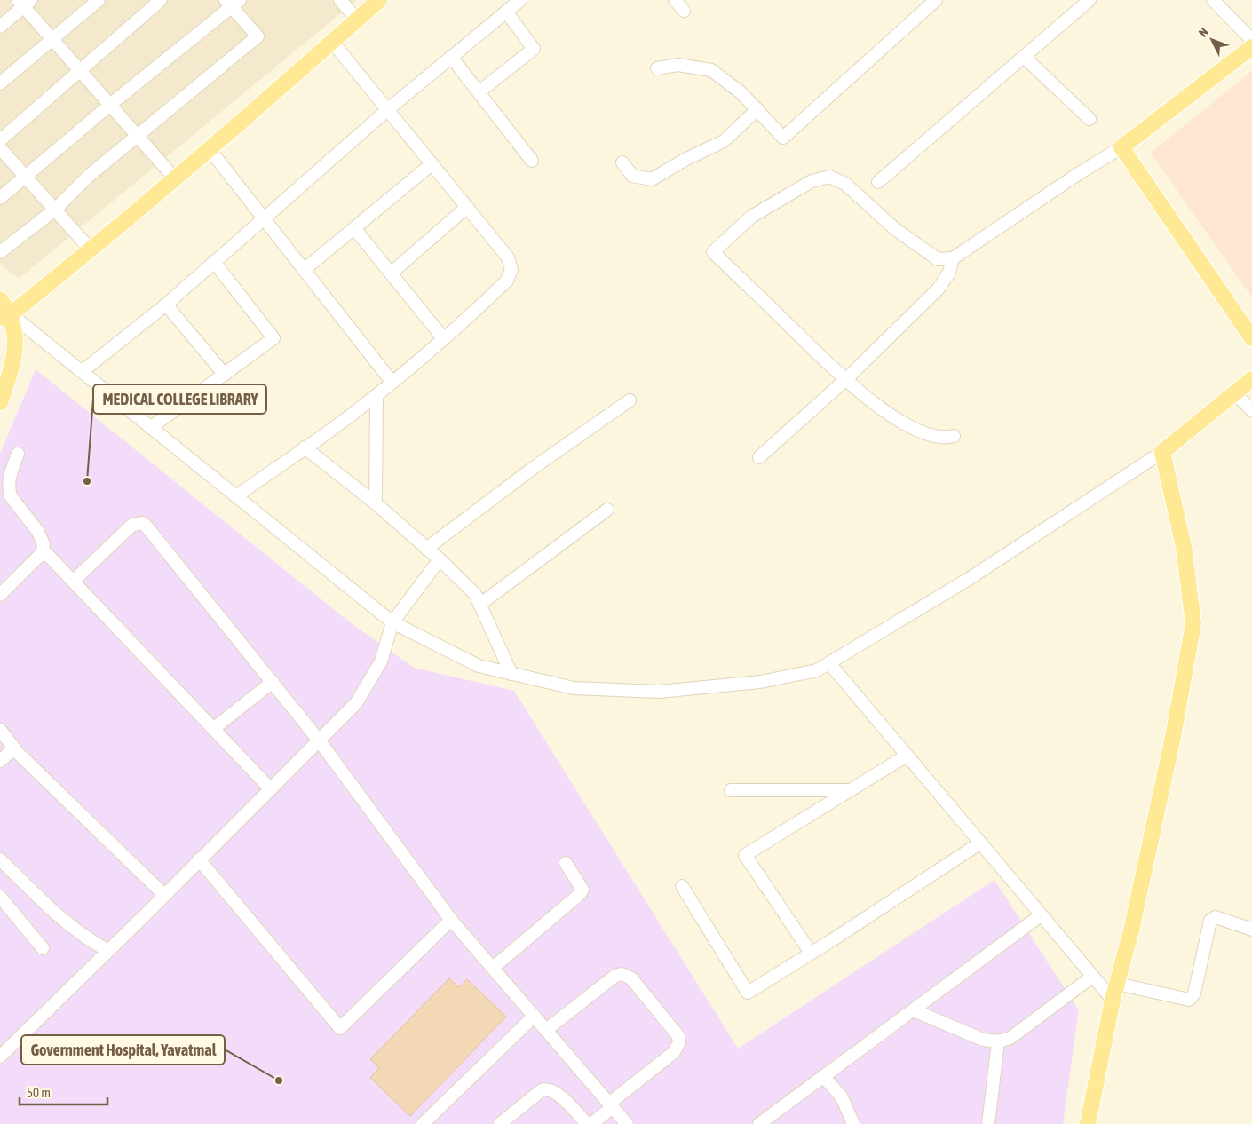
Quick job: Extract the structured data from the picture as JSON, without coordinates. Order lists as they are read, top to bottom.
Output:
{
  "places": ["MEDICAL COLLEGE LIBRARY", "Government Hospital, Yavatmal"],
  "scale_bar": "50 m",
  "north": "top left"
}
